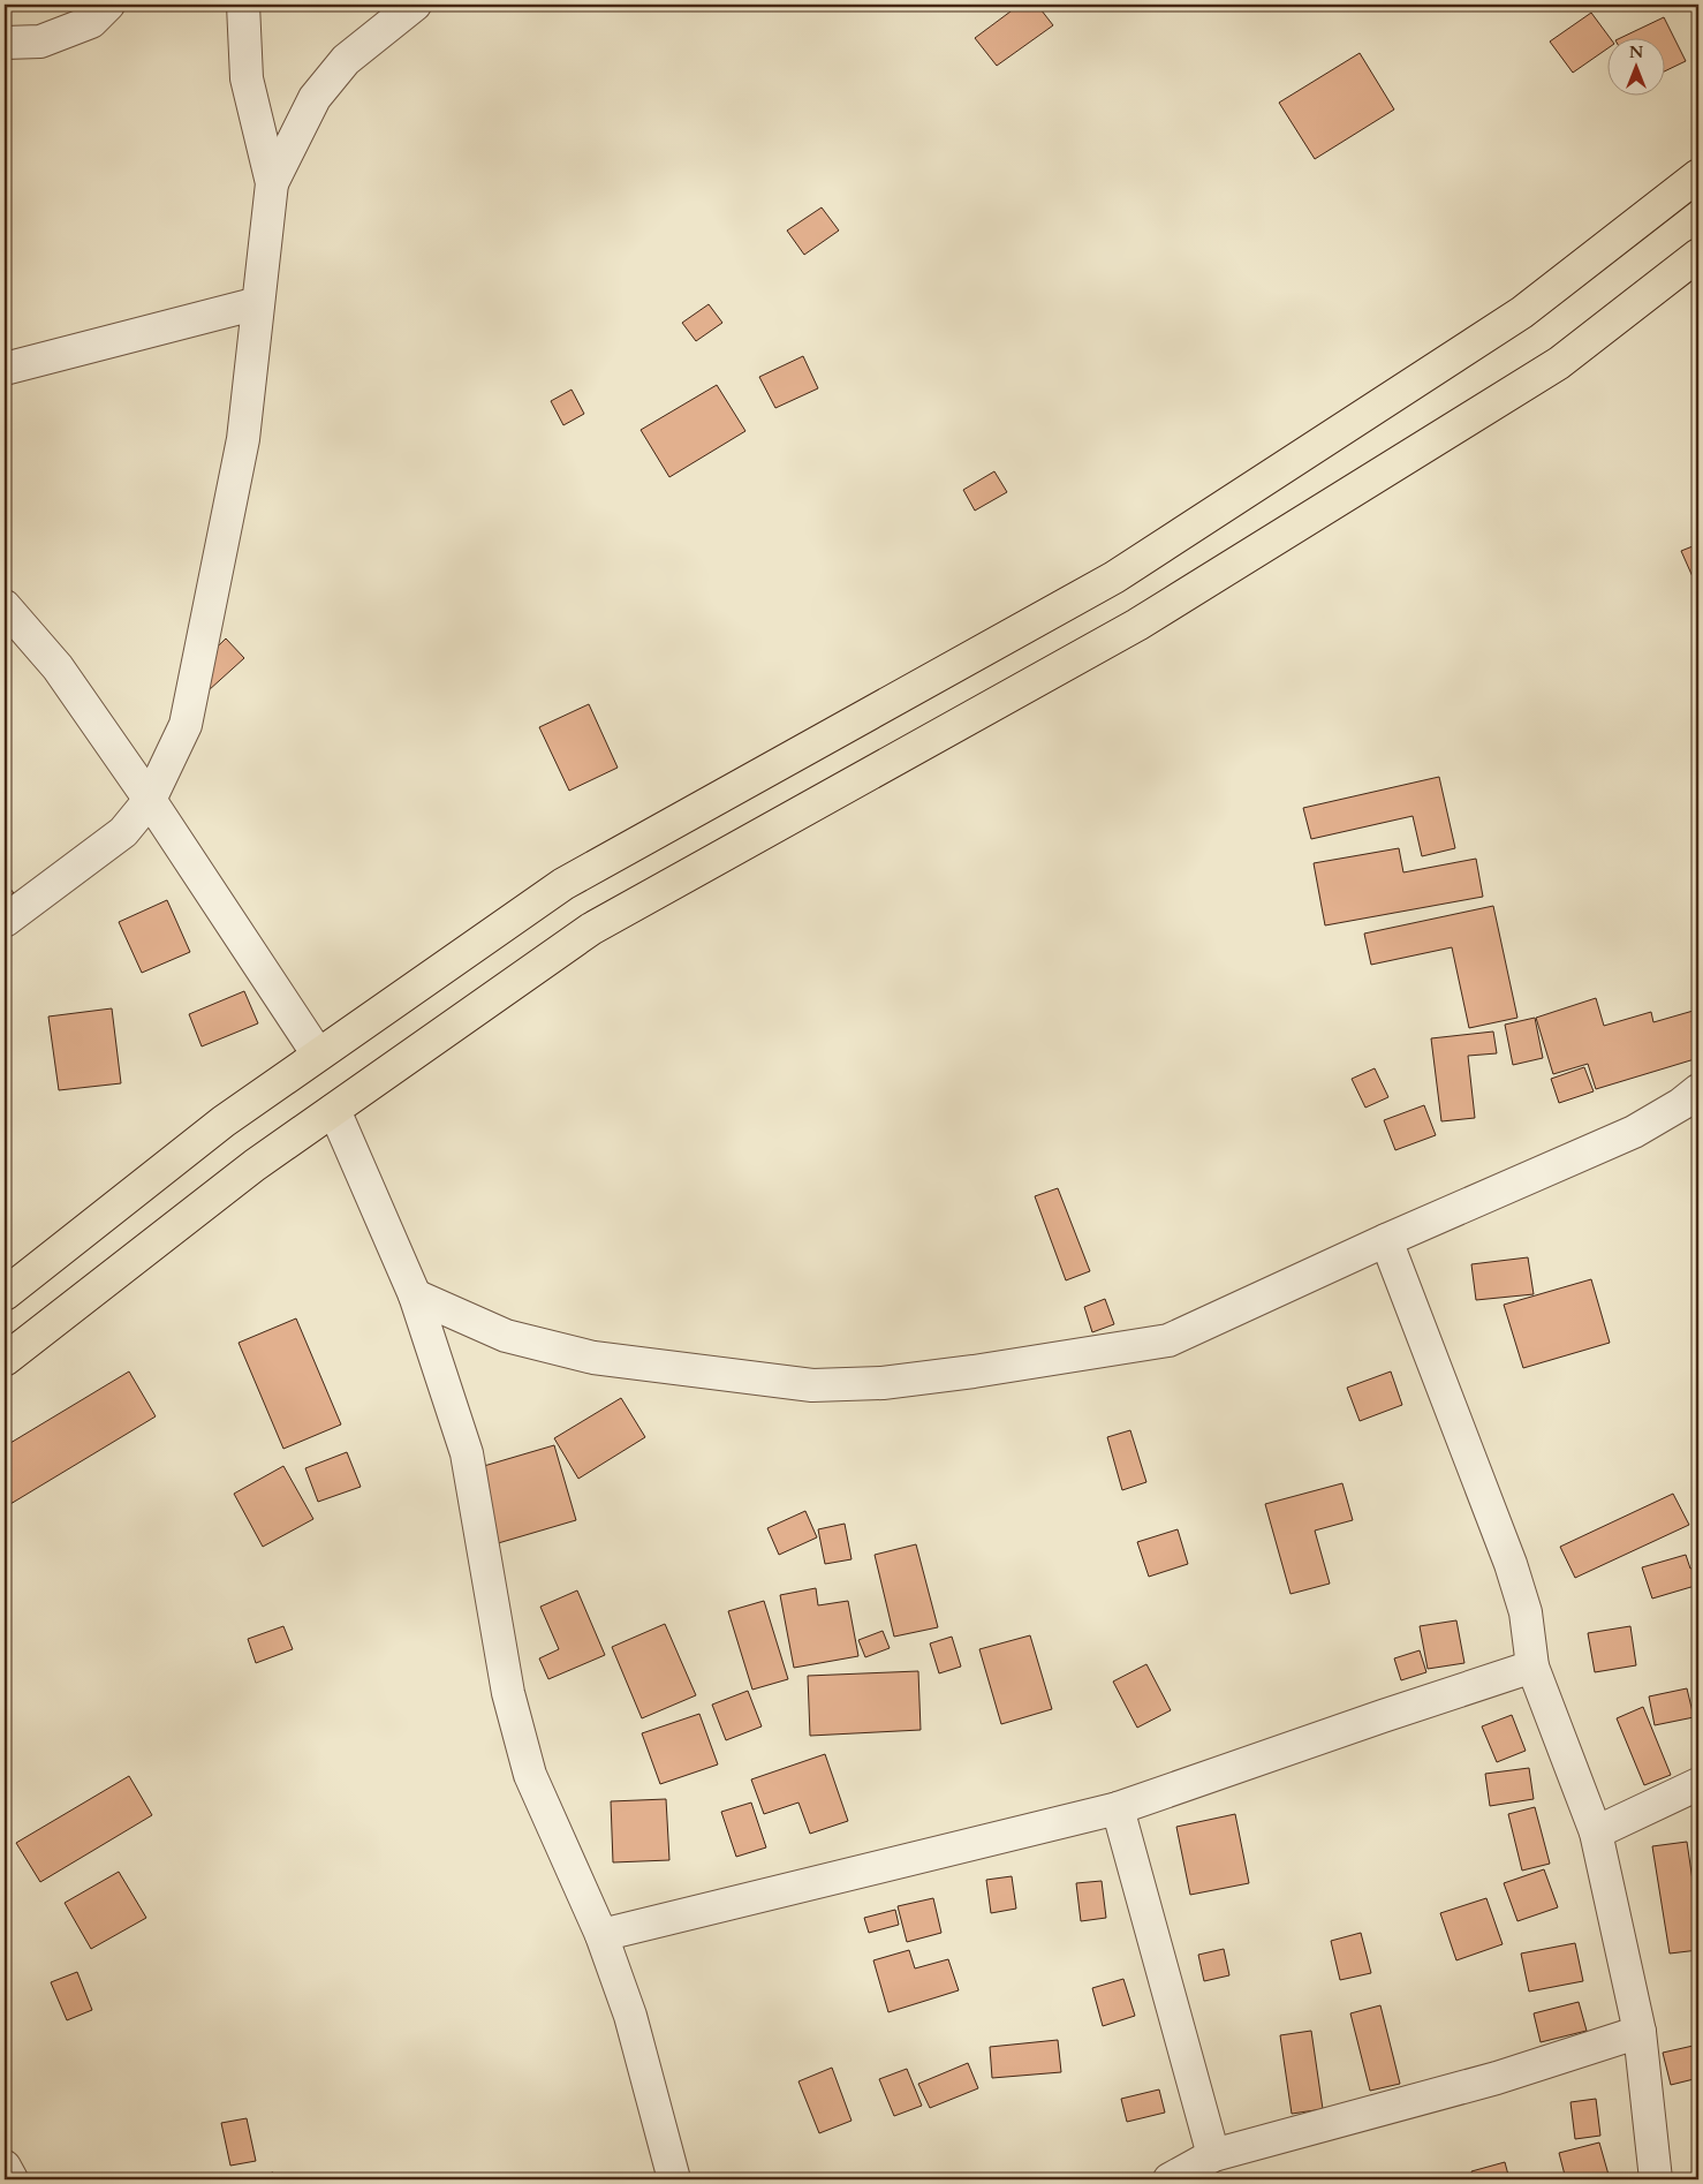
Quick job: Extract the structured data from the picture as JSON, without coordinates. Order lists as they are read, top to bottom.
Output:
{
  "north": "top"
}
